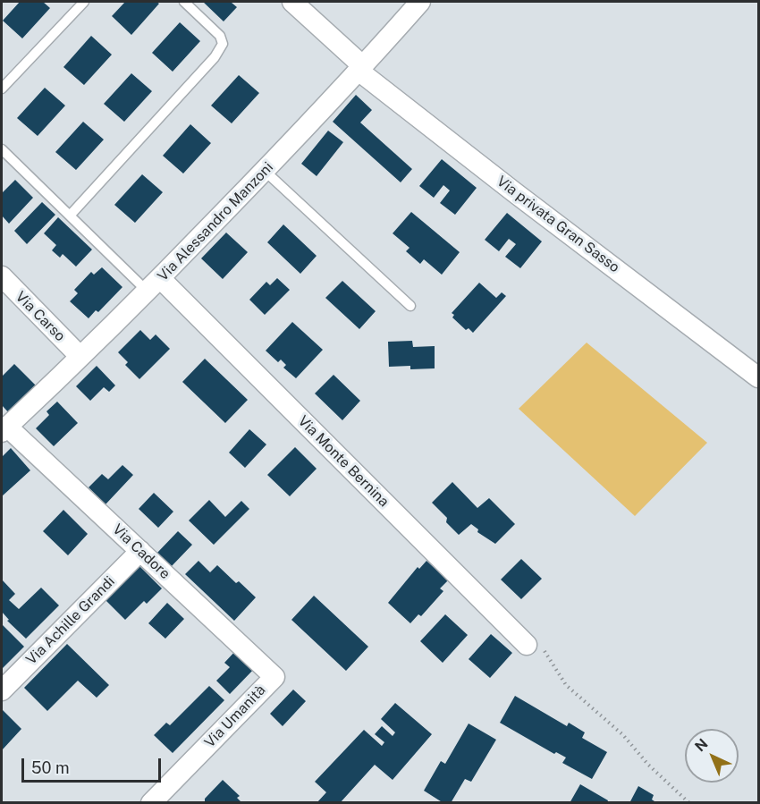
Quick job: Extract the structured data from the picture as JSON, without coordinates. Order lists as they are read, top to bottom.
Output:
{
  "streets": {
    "street": [
      "Via Alessandro Manzoni",
      "Via privata Gran Sasso",
      "Via Carso",
      "Via Monte Bernina",
      "Via Cadore",
      "Via Achille Grandi",
      "Via Umanità"
    ]
  },
  "crossings": [
    ["Via Alessandro Manzoni", "Via privata Gran Sasso"],
    ["Via Alessandro Manzoni", "Via Carso"],
    ["Via Alessandro Manzoni", "Via Monte Bernina"],
    ["Via Alessandro Manzoni", "Via Cadore"],
    ["Via Cadore", "Via Achille Grandi"],
    ["Via Cadore", "Via Umanità"]
  ],
  "scale_bar": "50 m",
  "north": "top left"
}
